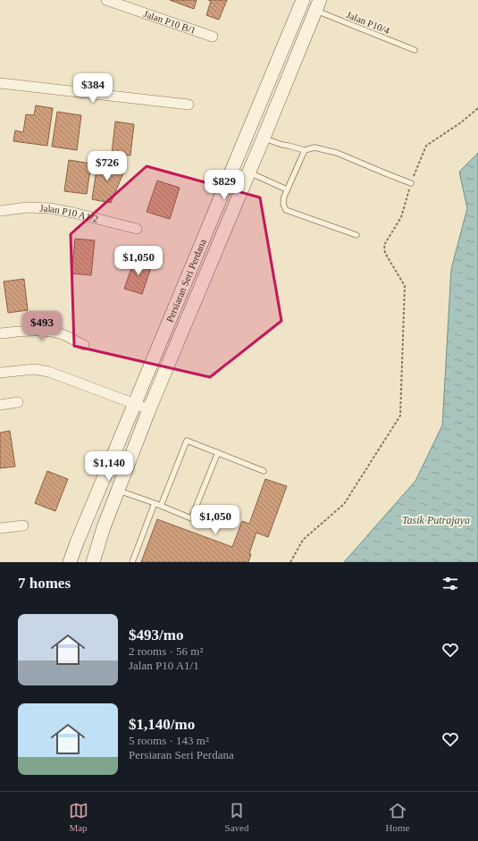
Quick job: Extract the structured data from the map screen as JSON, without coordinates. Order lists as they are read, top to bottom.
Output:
{
  "streets": {
    "street": ["Jalan P10 B/1", "Jalan P10 A1/2", "Persiaran Seri Perdana"],
    "lane": ["Jalan P10/4"]
  },
  "crossings": [
    ["Jalan P10/4", "Persiaran Seri Perdana"]
  ],
  "water": ["Tasik Putrajaya"],
  "page": {
    "price": [
      "$384",
      "$726",
      "$829",
      "$1,050",
      "$493",
      "$1,140",
      "$1,050"
    ],
    "heading": "7 homes",
    "list": [
      {
        "name": "$493/mo",
        "note": "2 rooms · 56 m² · Jalan P10 A1/1"
      },
      {
        "name": "$1,140/mo",
        "note": "5 rooms · 143 m² · Persiaran Seri Perdana"
      }
    ],
    "tabs": ["Map", "Saved", "Home"]
  }
}
